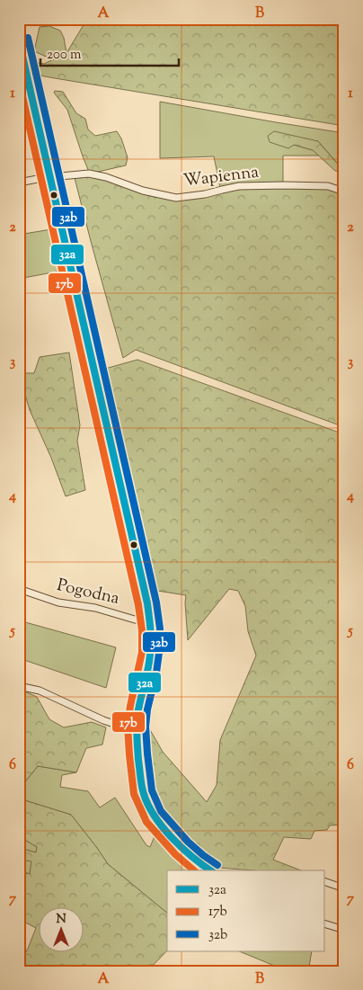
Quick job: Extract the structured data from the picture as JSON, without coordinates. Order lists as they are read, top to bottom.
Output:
{
  "streets": {
    "street": ["Wapienna", "Pogodna"]
  },
  "lines": ["transit line 32b", "transit line 32a", "transit line 17b"],
  "legend": ["32a", "17b", "32b"],
  "scale_bar": "200 m",
  "north": "top",
  "grid": {
    "columns": ["A", "B"],
    "rows": [
      "1",
      "2",
      "3",
      "4",
      "5",
      "6",
      "7"
    ]
  }
}
